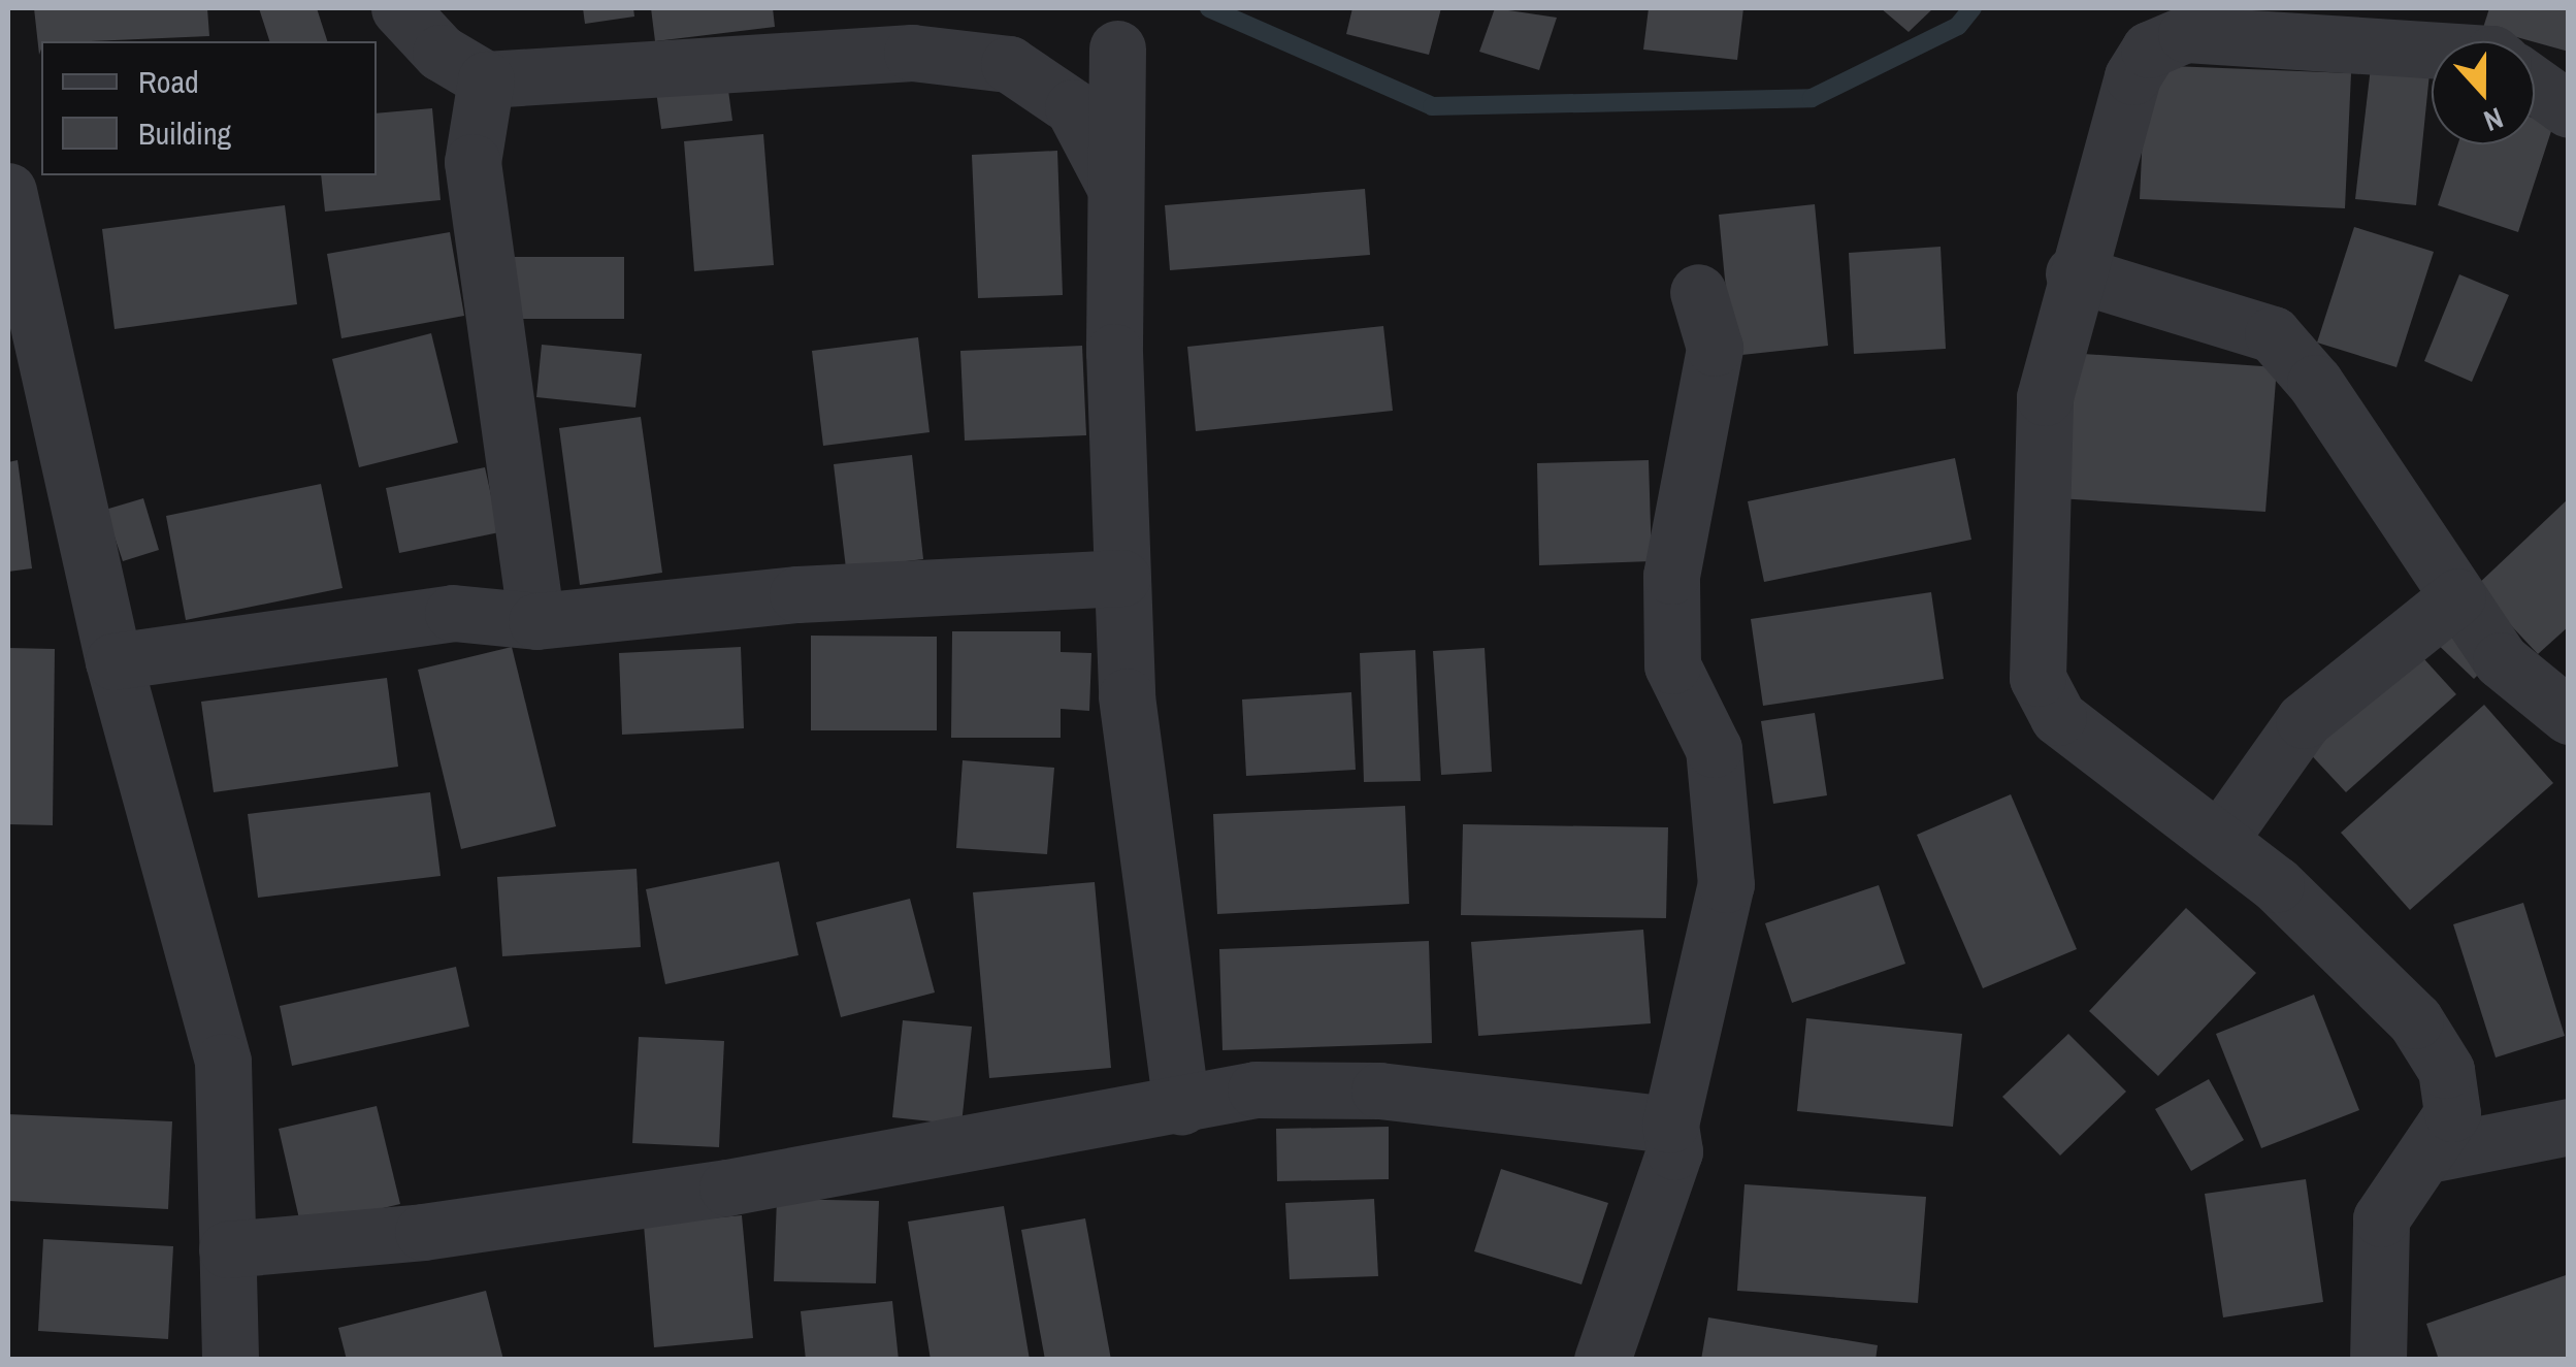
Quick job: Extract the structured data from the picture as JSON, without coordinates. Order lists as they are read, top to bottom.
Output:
{
  "legend": ["Road", "Building"],
  "north": "bottom"
}
